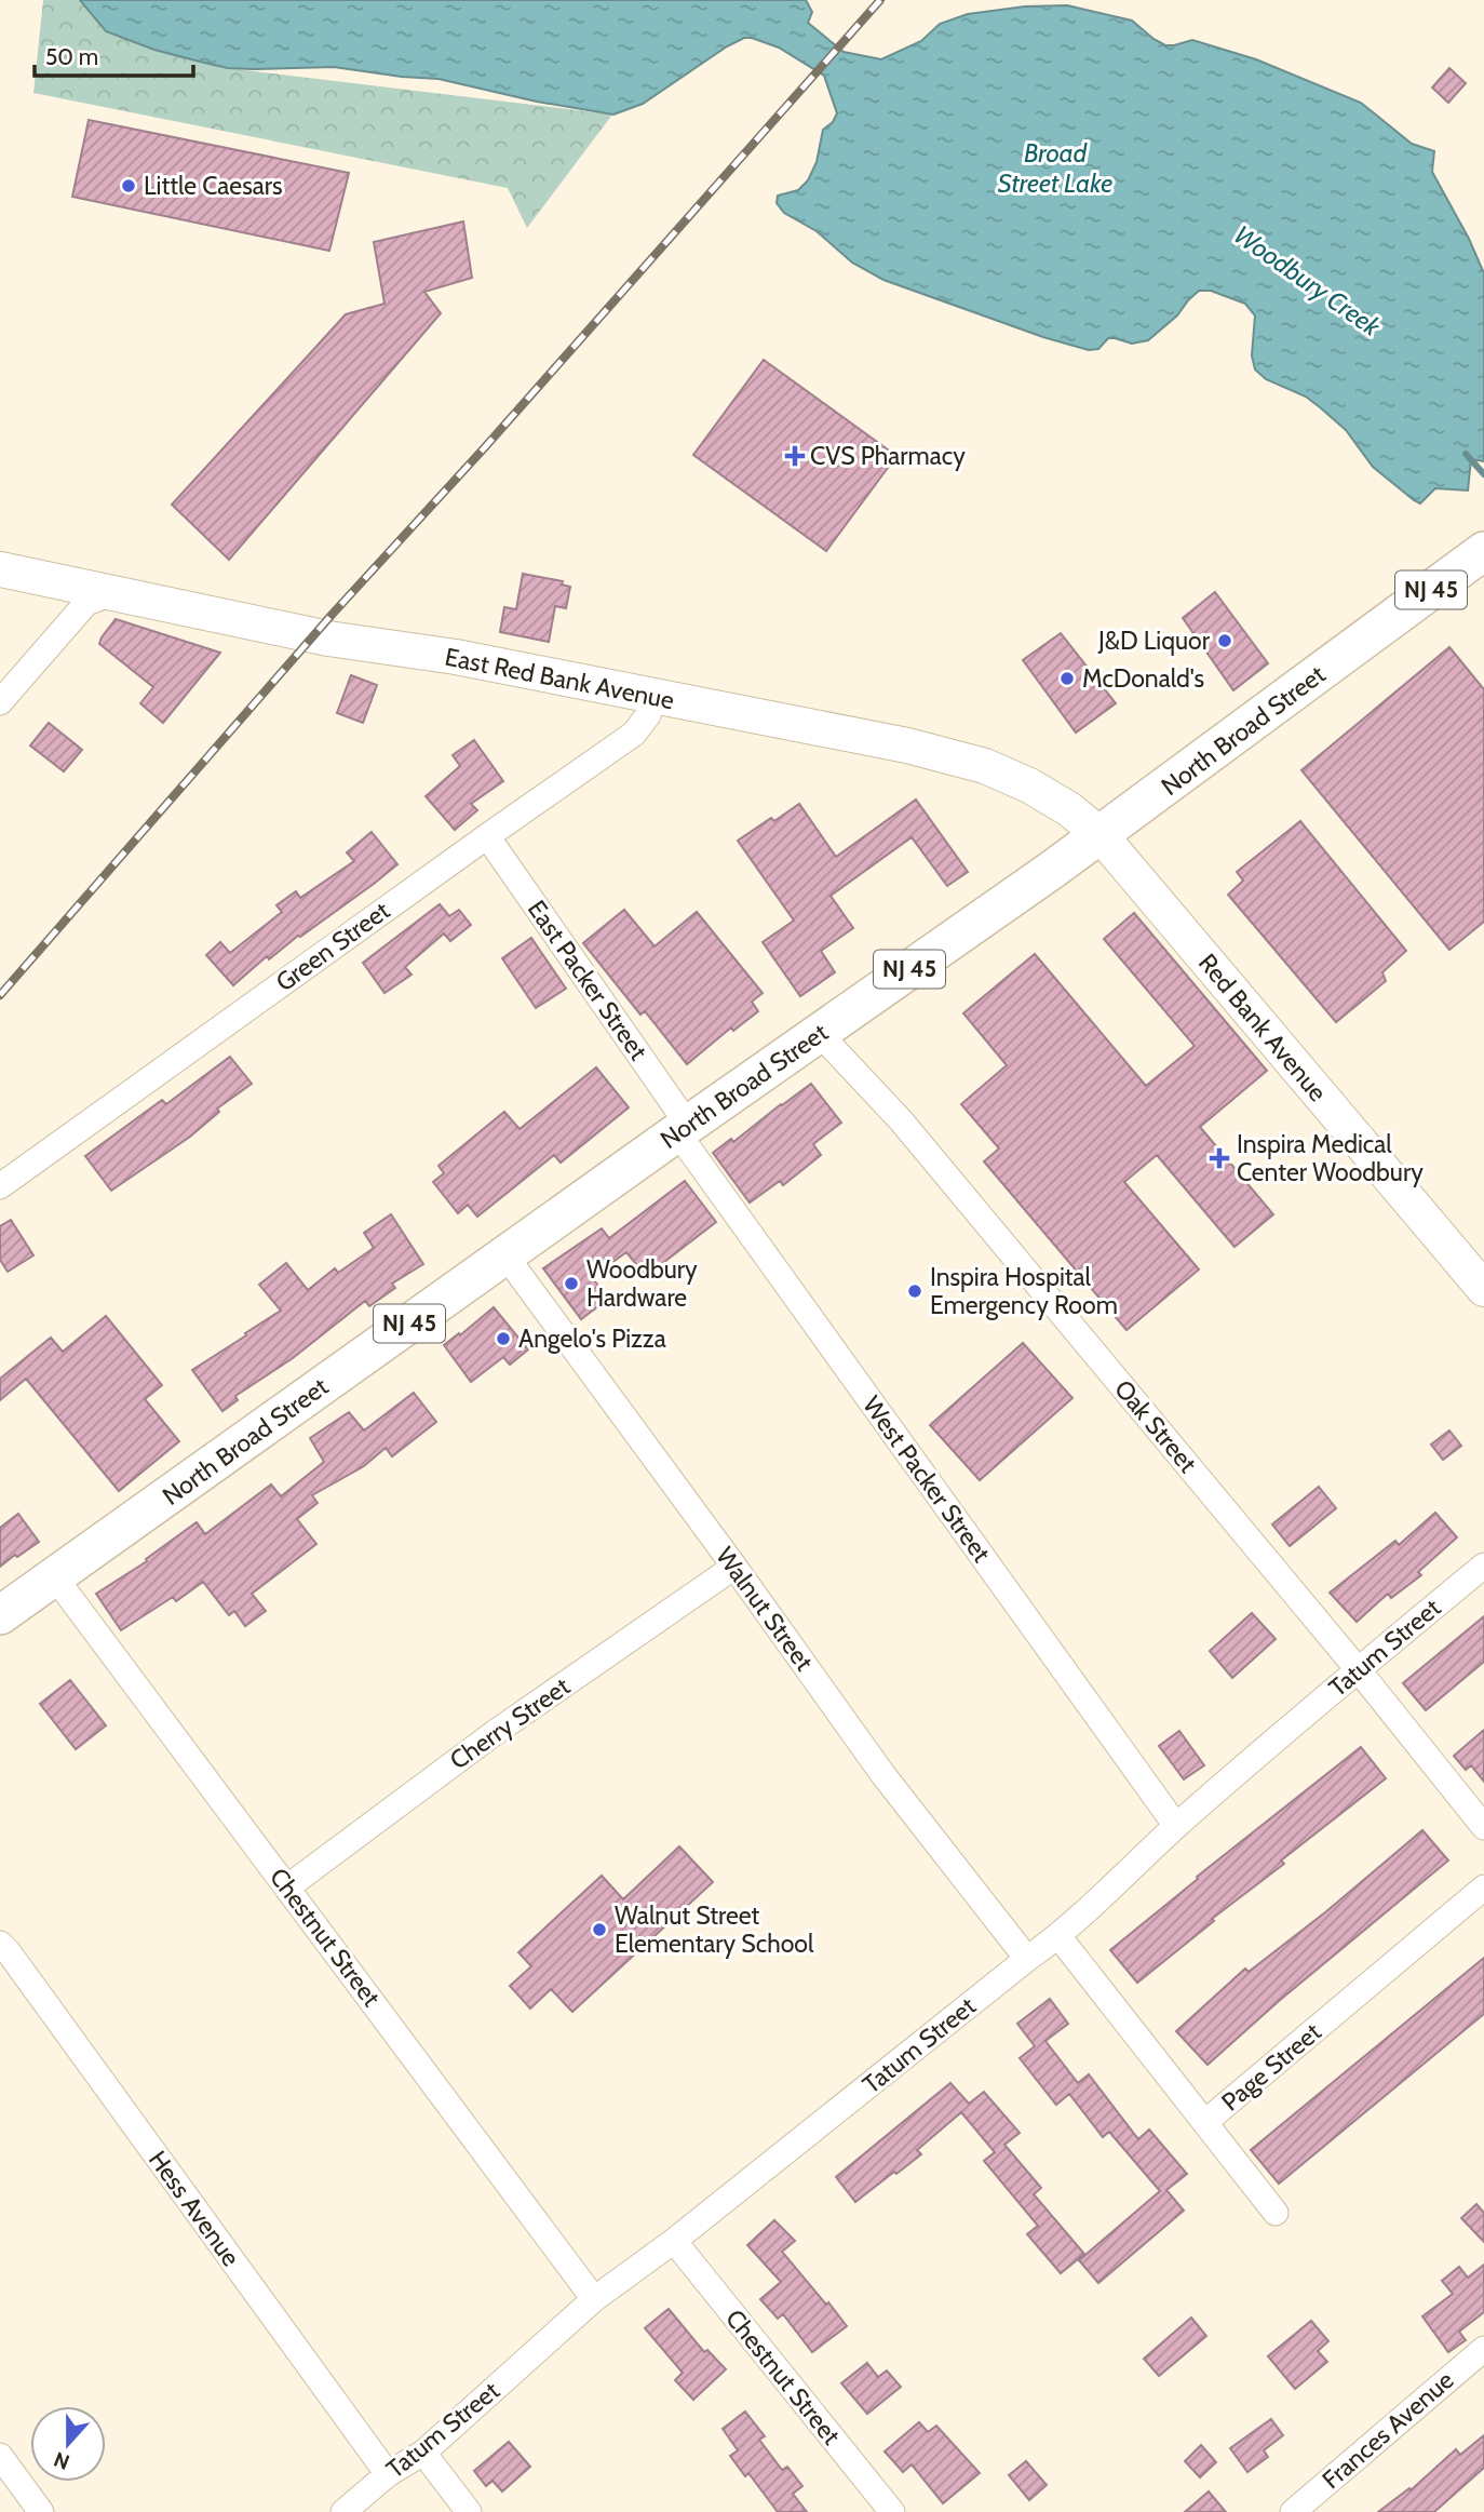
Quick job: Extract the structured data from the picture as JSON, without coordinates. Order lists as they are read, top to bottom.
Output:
{
  "streets": {
    "main road": ["NJ 45", "North Broad Street"],
    "street": [
      "East Red Bank Avenue",
      "Green Street",
      "East Packer Street",
      "Red Bank Avenue",
      "Oak Street",
      "West Packer Street",
      "Walnut Street",
      "Tatum Street",
      "Cherry Street",
      "Chestnut Street",
      "Page Street",
      "Hess Avenue",
      "Frances Avenue"
    ]
  },
  "crossings": [
    ["East Red Bank Avenue", "North Broad Street"],
    ["East Red Bank Avenue", "Green Street"],
    ["East Red Bank Avenue", "Red Bank Avenue"],
    ["North Broad Street", "East Packer Street"],
    ["North Broad Street", "Red Bank Avenue"],
    ["North Broad Street", "Oak Street"],
    ["North Broad Street", "West Packer Street"],
    ["North Broad Street", "Walnut Street"],
    ["North Broad Street", "Chestnut Street"],
    ["Green Street", "East Packer Street"],
    ["East Packer Street", "West Packer Street"],
    ["Oak Street", "Tatum Street"],
    ["West Packer Street", "Tatum Street"],
    ["Walnut Street", "Tatum Street"],
    ["Walnut Street", "Cherry Street"],
    ["Tatum Street", "Chestnut Street"],
    ["Tatum Street", "Page Street"],
    ["Tatum Street", "Hess Avenue"],
    ["Cherry Street", "Chestnut Street"]
  ],
  "water": ["Broad Street Lake", "Woodbury Creek"],
  "places": {
    "other": [
      "Little Caesars",
      "J&D Liquor",
      "McDonald's",
      "Woodbury Hardware",
      "Inspira Hospital Emergency Room",
      "Angelo's Pizza",
      "Walnut Street Elementary School"
    ],
    "health": ["CVS Pharmacy", "Inspira Medical Center Woodbury"]
  },
  "scale_bar": "50 m",
  "north": "bottom"
}
